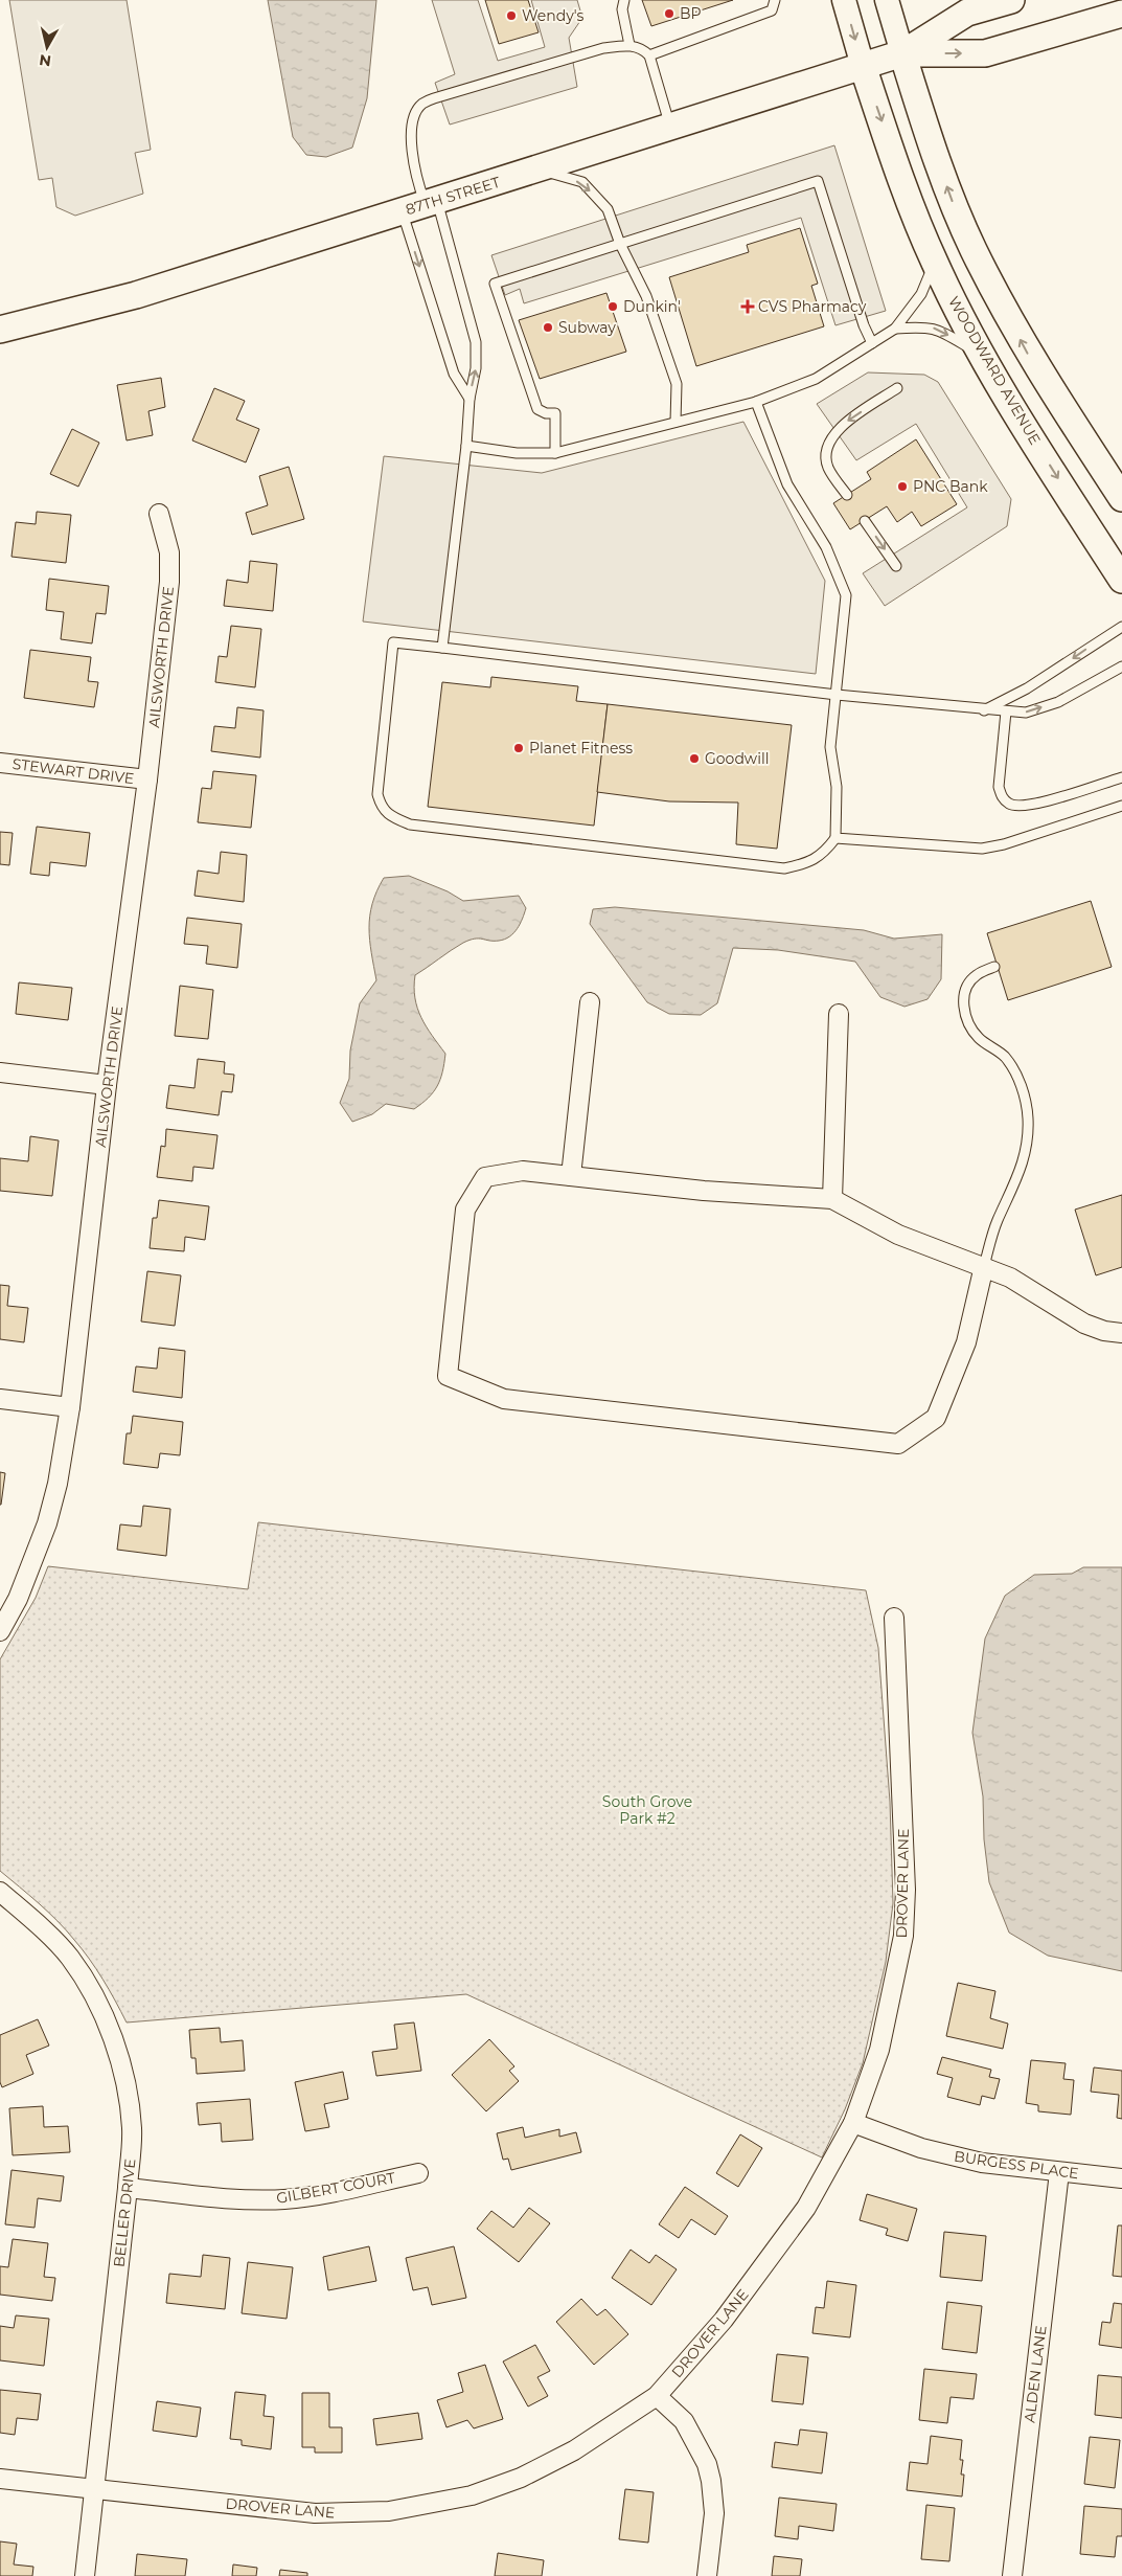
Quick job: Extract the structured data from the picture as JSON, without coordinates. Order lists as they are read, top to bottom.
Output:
{
  "streets": {
    "main road": ["87TH STREET", "WOODWARD AVENUE"],
    "street": [
      "AILSWORTH DRIVE",
      "STEWART DRIVE",
      "DROVER LANE",
      "BURGESS PLACE",
      "GILBERT COURT",
      "BELLER DRIVE",
      "ALDEN LANE"
    ]
  },
  "crossings": [
    ["87TH STREET", "WOODWARD AVENUE"],
    ["AILSWORTH DRIVE", "STEWART DRIVE"],
    ["DROVER LANE", "BURGESS PLACE"],
    ["DROVER LANE", "BELLER DRIVE"],
    ["BURGESS PLACE", "ALDEN LANE"],
    ["GILBERT COURT", "BELLER DRIVE"]
  ],
  "one_way": ["WOODWARD AVENUE"],
  "parks": ["South Grove Park #2"],
  "places": {
    "other": [
      "BP",
      "Wendy's",
      "Dunkin'",
      "Subway",
      "PNC Bank",
      "Planet Fitness",
      "Goodwill"
    ],
    "health": ["CVS Pharmacy"]
  },
  "north": "bottom"
}
